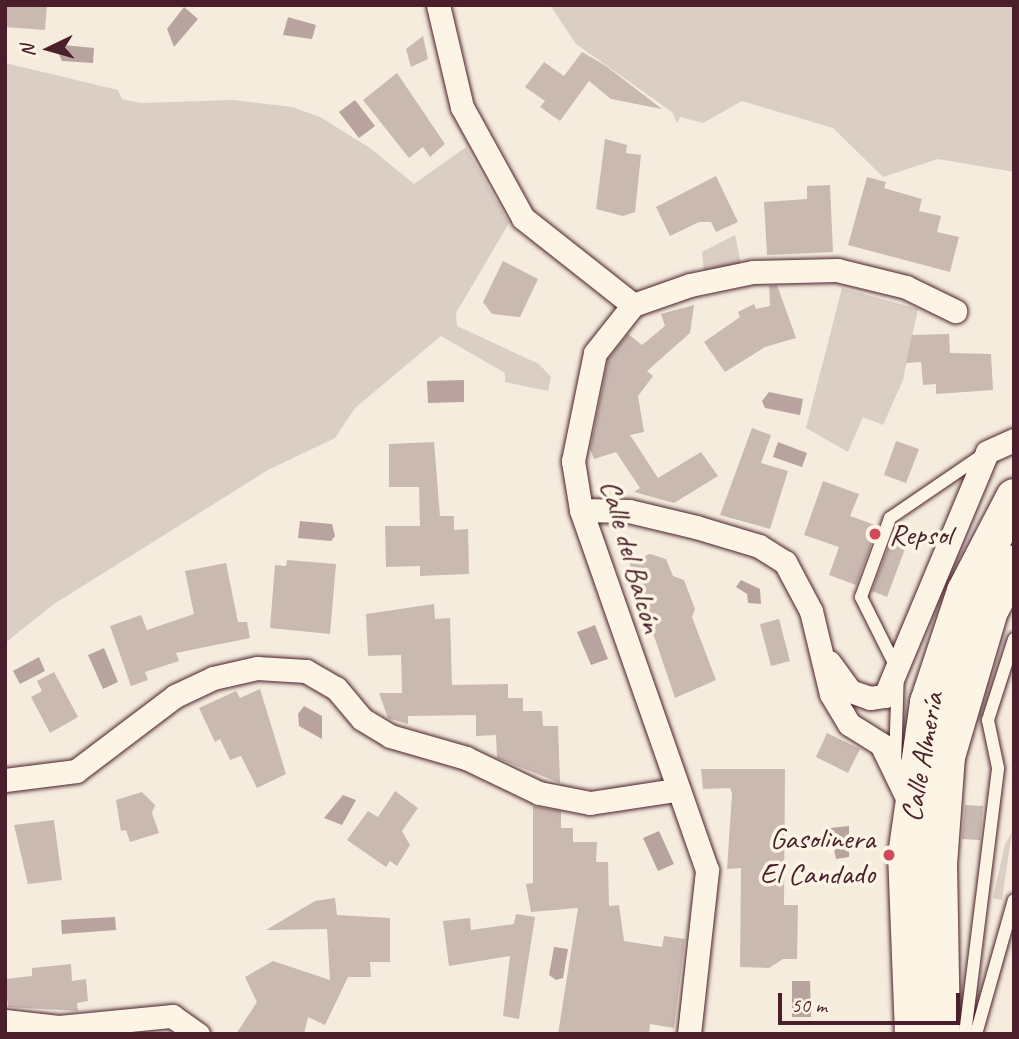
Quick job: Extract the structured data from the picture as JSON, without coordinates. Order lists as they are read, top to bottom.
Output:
{
  "streets": {
    "main road": ["Calle Almería"],
    "street": ["Calle del Balcón"]
  },
  "places": ["Repsol", "Gasolinera El Candado"],
  "scale_bar": "50 m",
  "north": "left"
}
